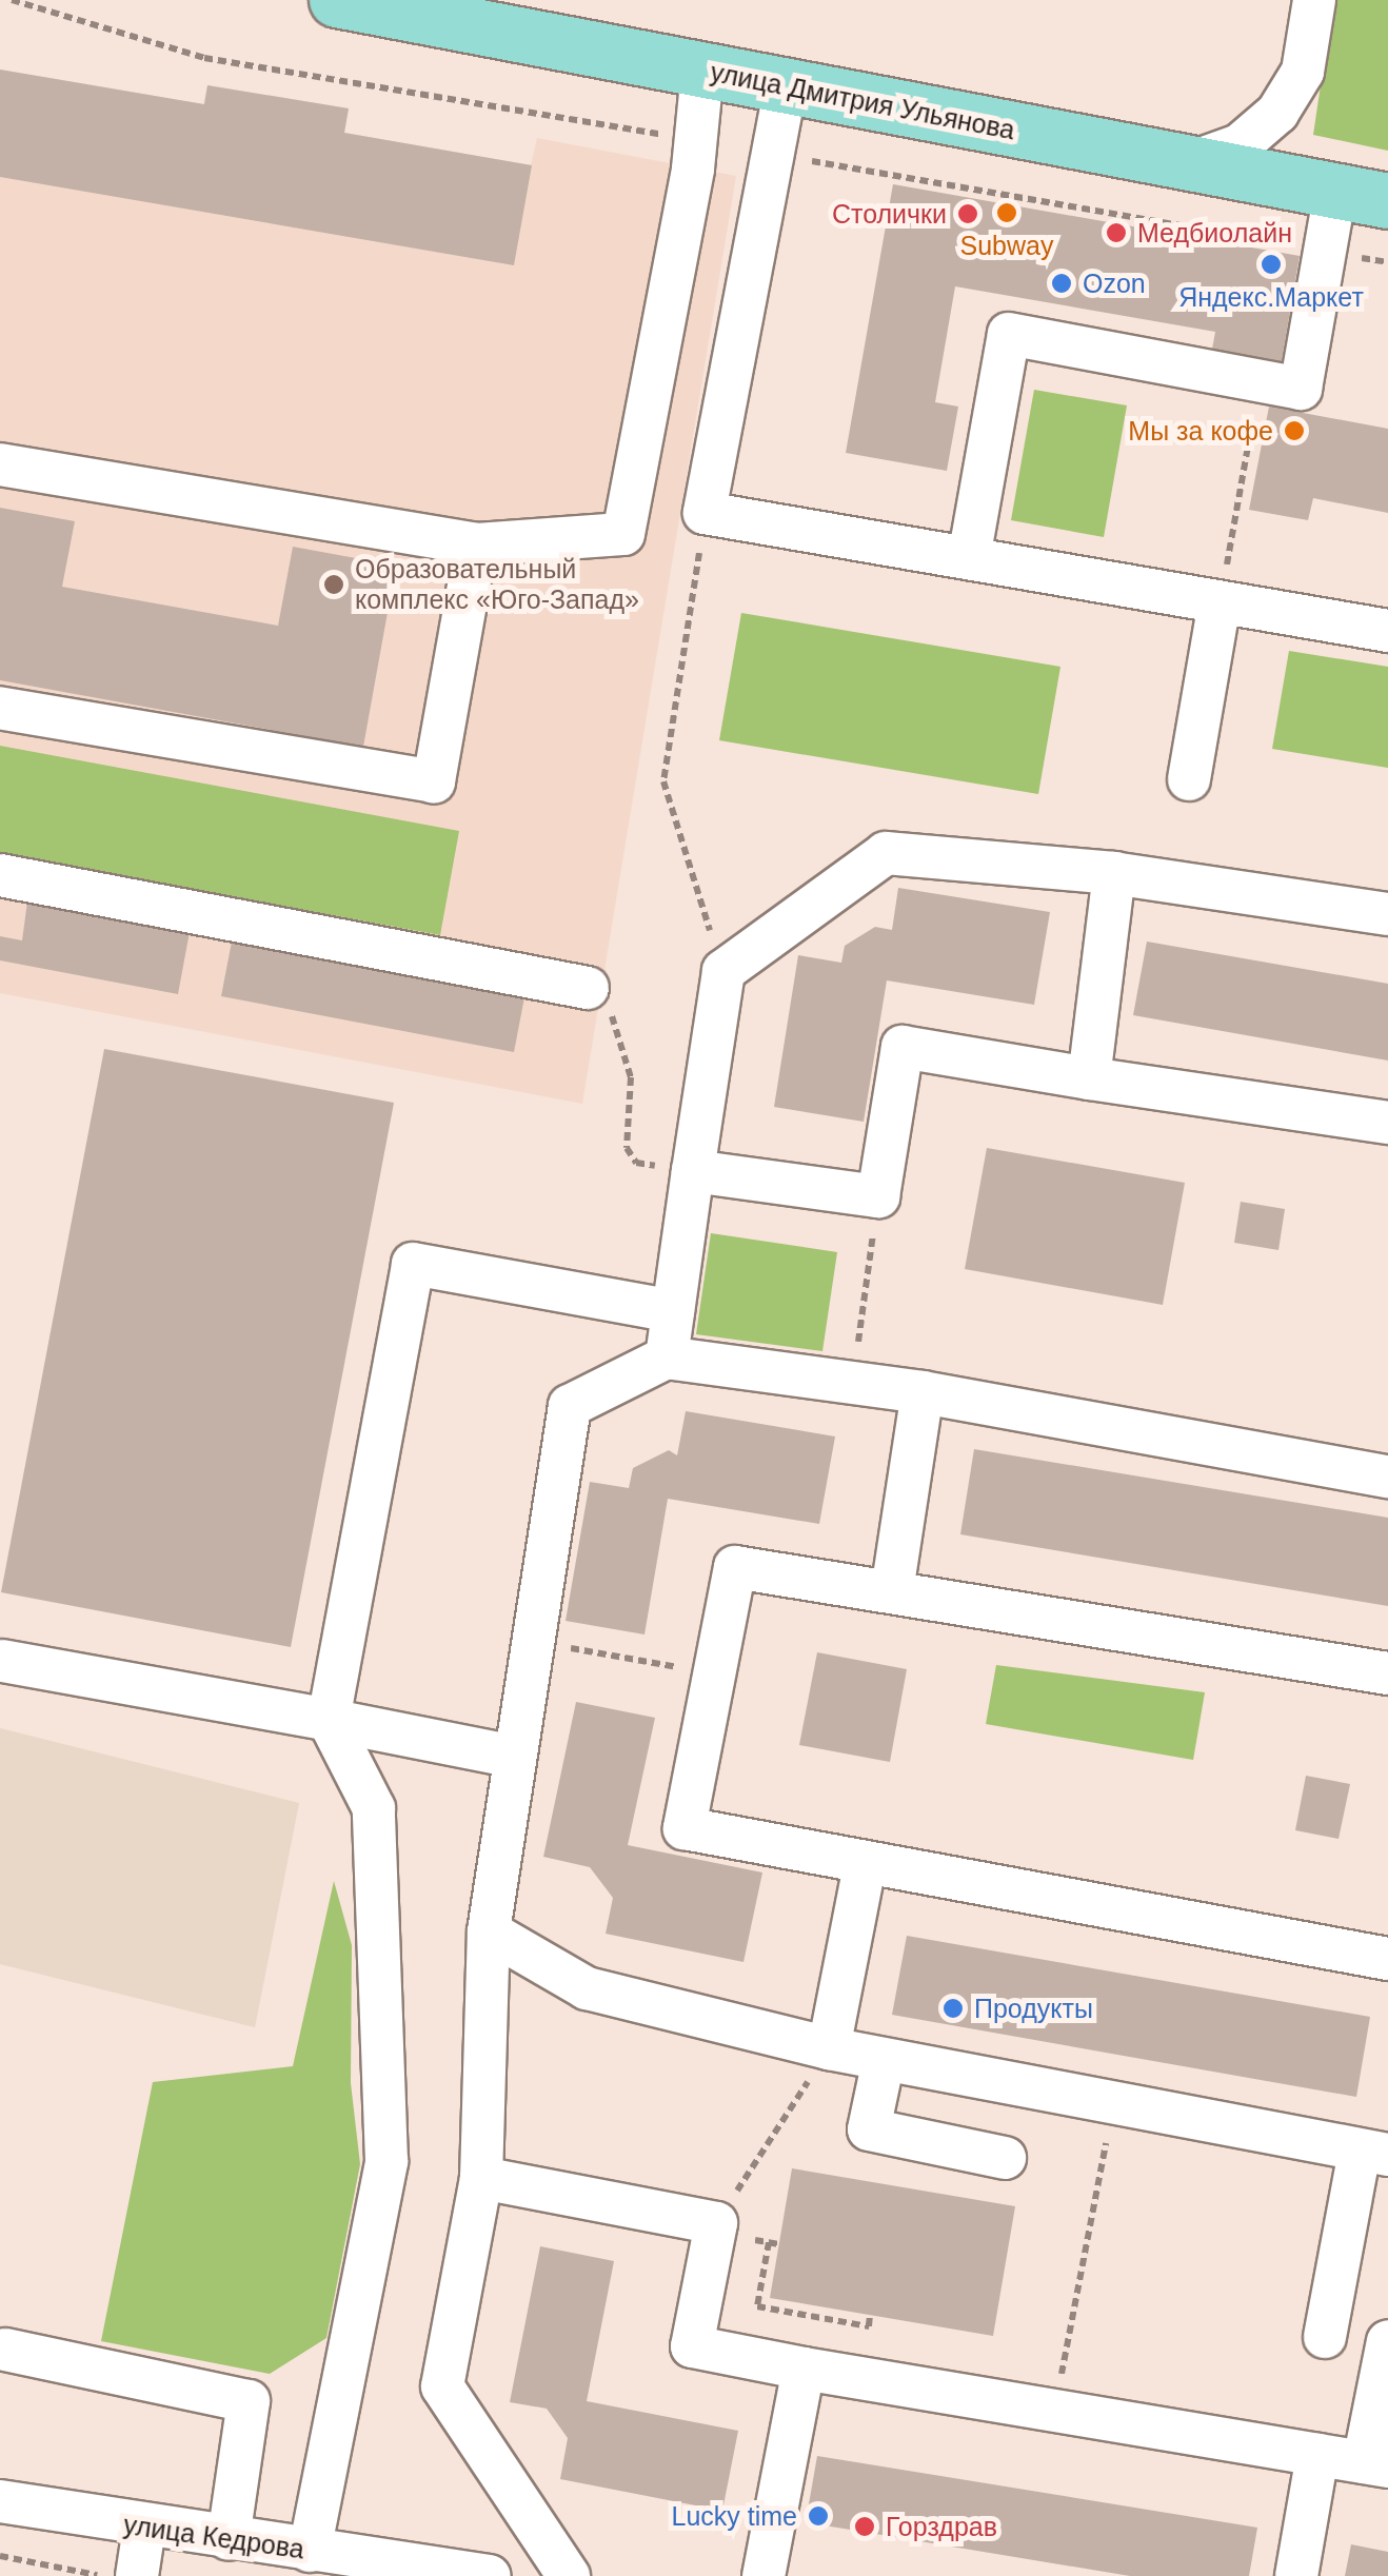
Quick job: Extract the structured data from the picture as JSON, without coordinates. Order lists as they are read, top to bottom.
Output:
{
  "streets": {
    "main road": ["улица Дмитрия Ульянова"],
    "street": ["улица Кедрова"]
  },
  "places": [
    "Subway",
    "Столички",
    "Медбиолайн",
    "Яндекс.Маркет",
    "Ozon",
    "Мы за кофе",
    "Образовательный комплекс «Юго-Запад»",
    "Продукты",
    "Lucky time",
    "Горздрав"
  ]
}
